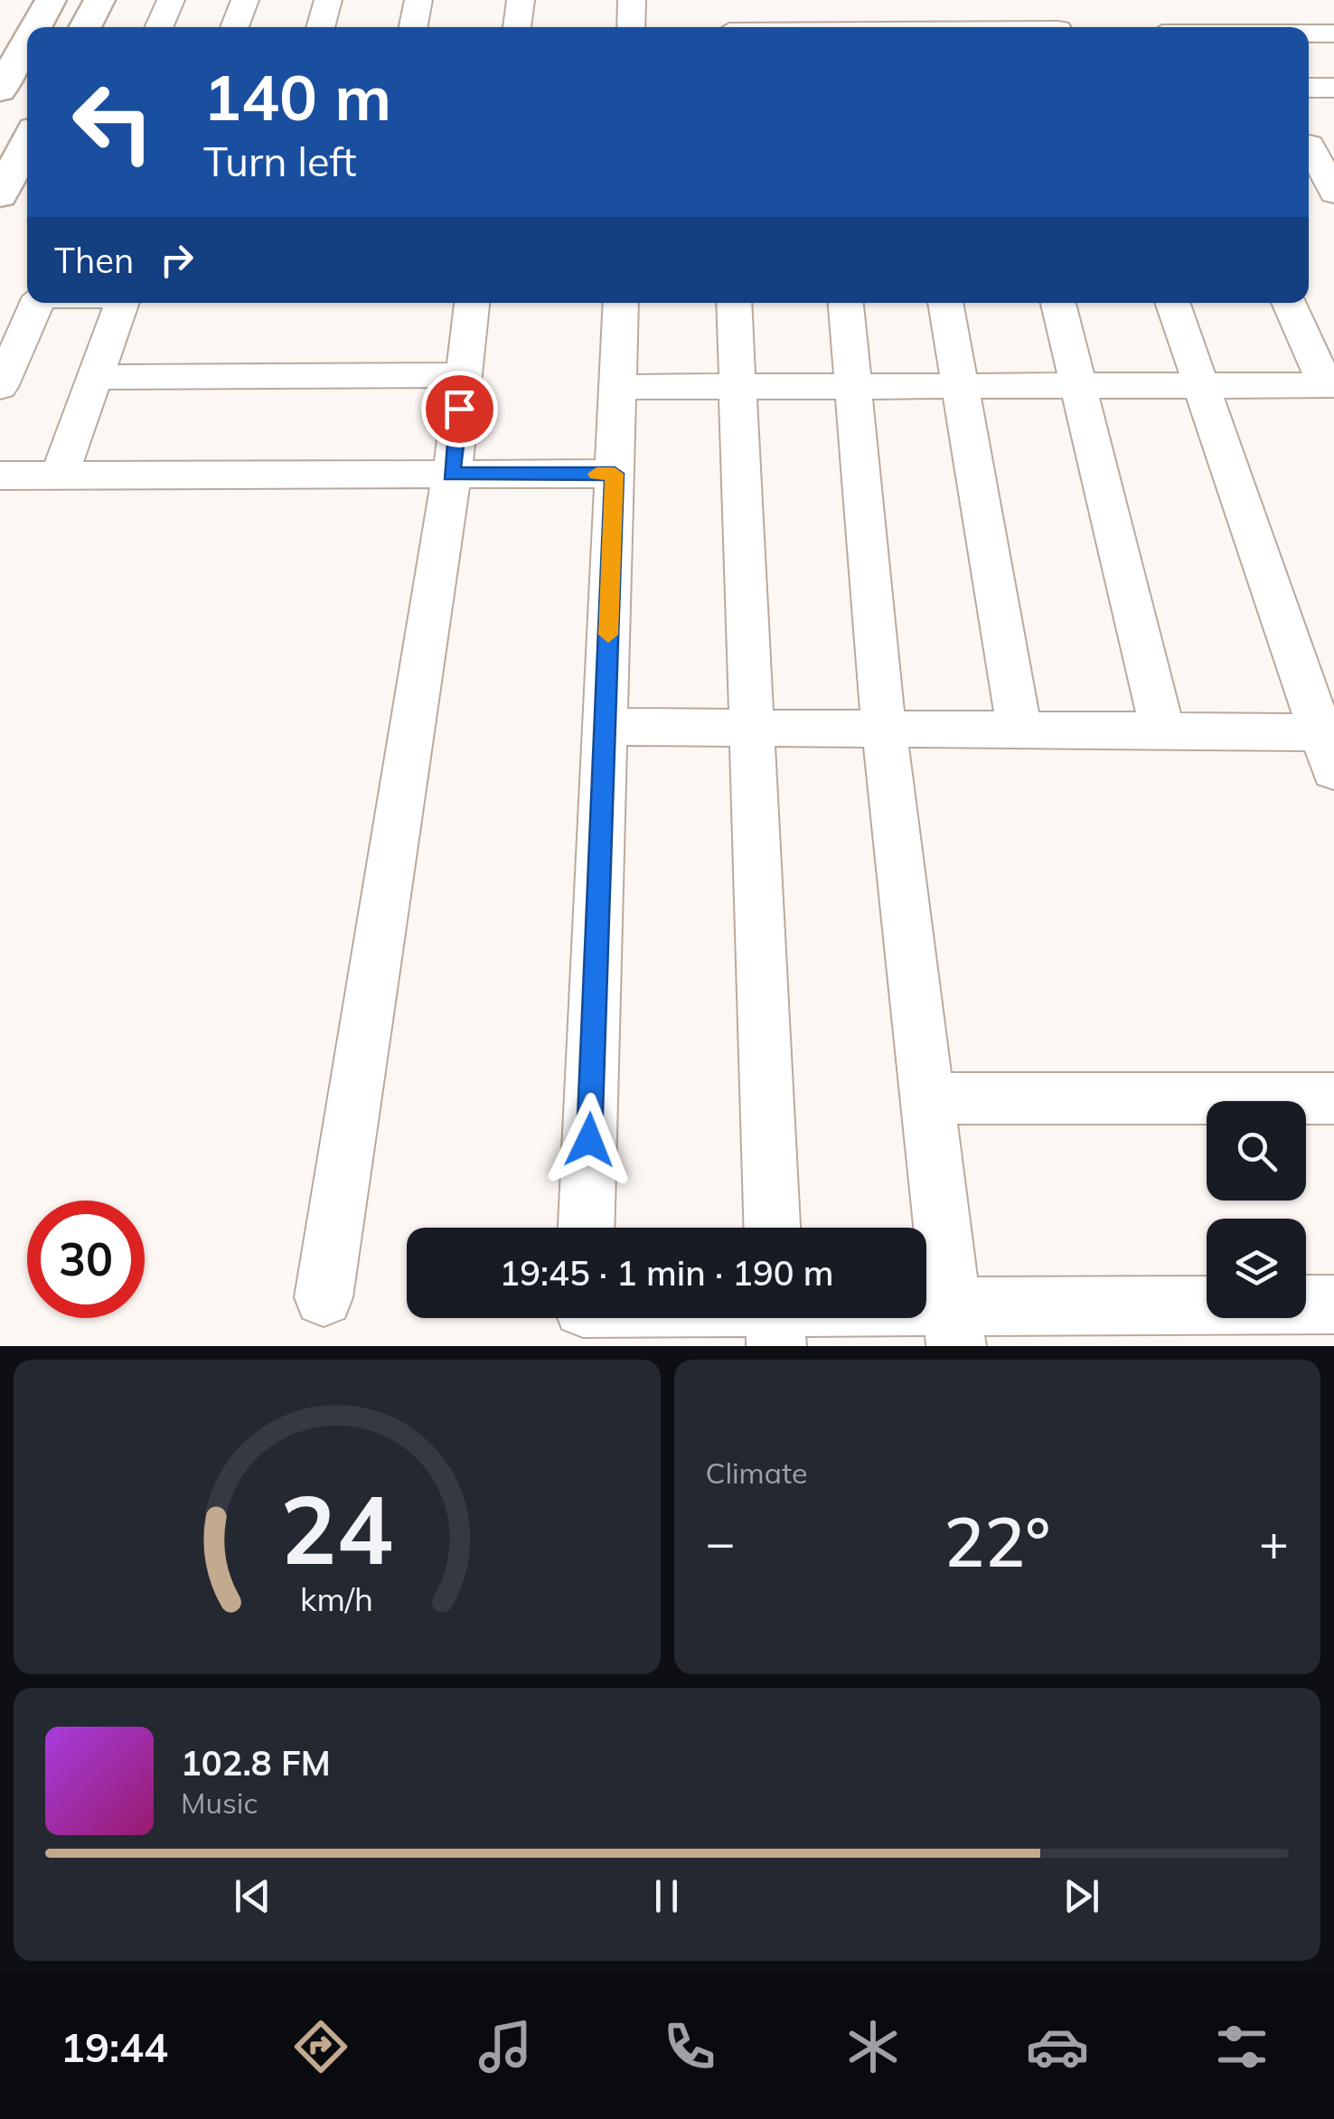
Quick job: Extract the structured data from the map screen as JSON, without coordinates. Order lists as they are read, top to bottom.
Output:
{
  "page": {
    "turn": ["140 m", "Turn left"],
    "then": "Then",
    "limit": "30",
    "trip": "19:45 · 1 min · 190 m",
    "tile": "Climate",
    "heat": ["−", "22°", "+"],
    "song": ["102.8 FM", "Music"],
    "tabs": "19:44",
    "gauge": ["24", "km/h"]
  }
}
